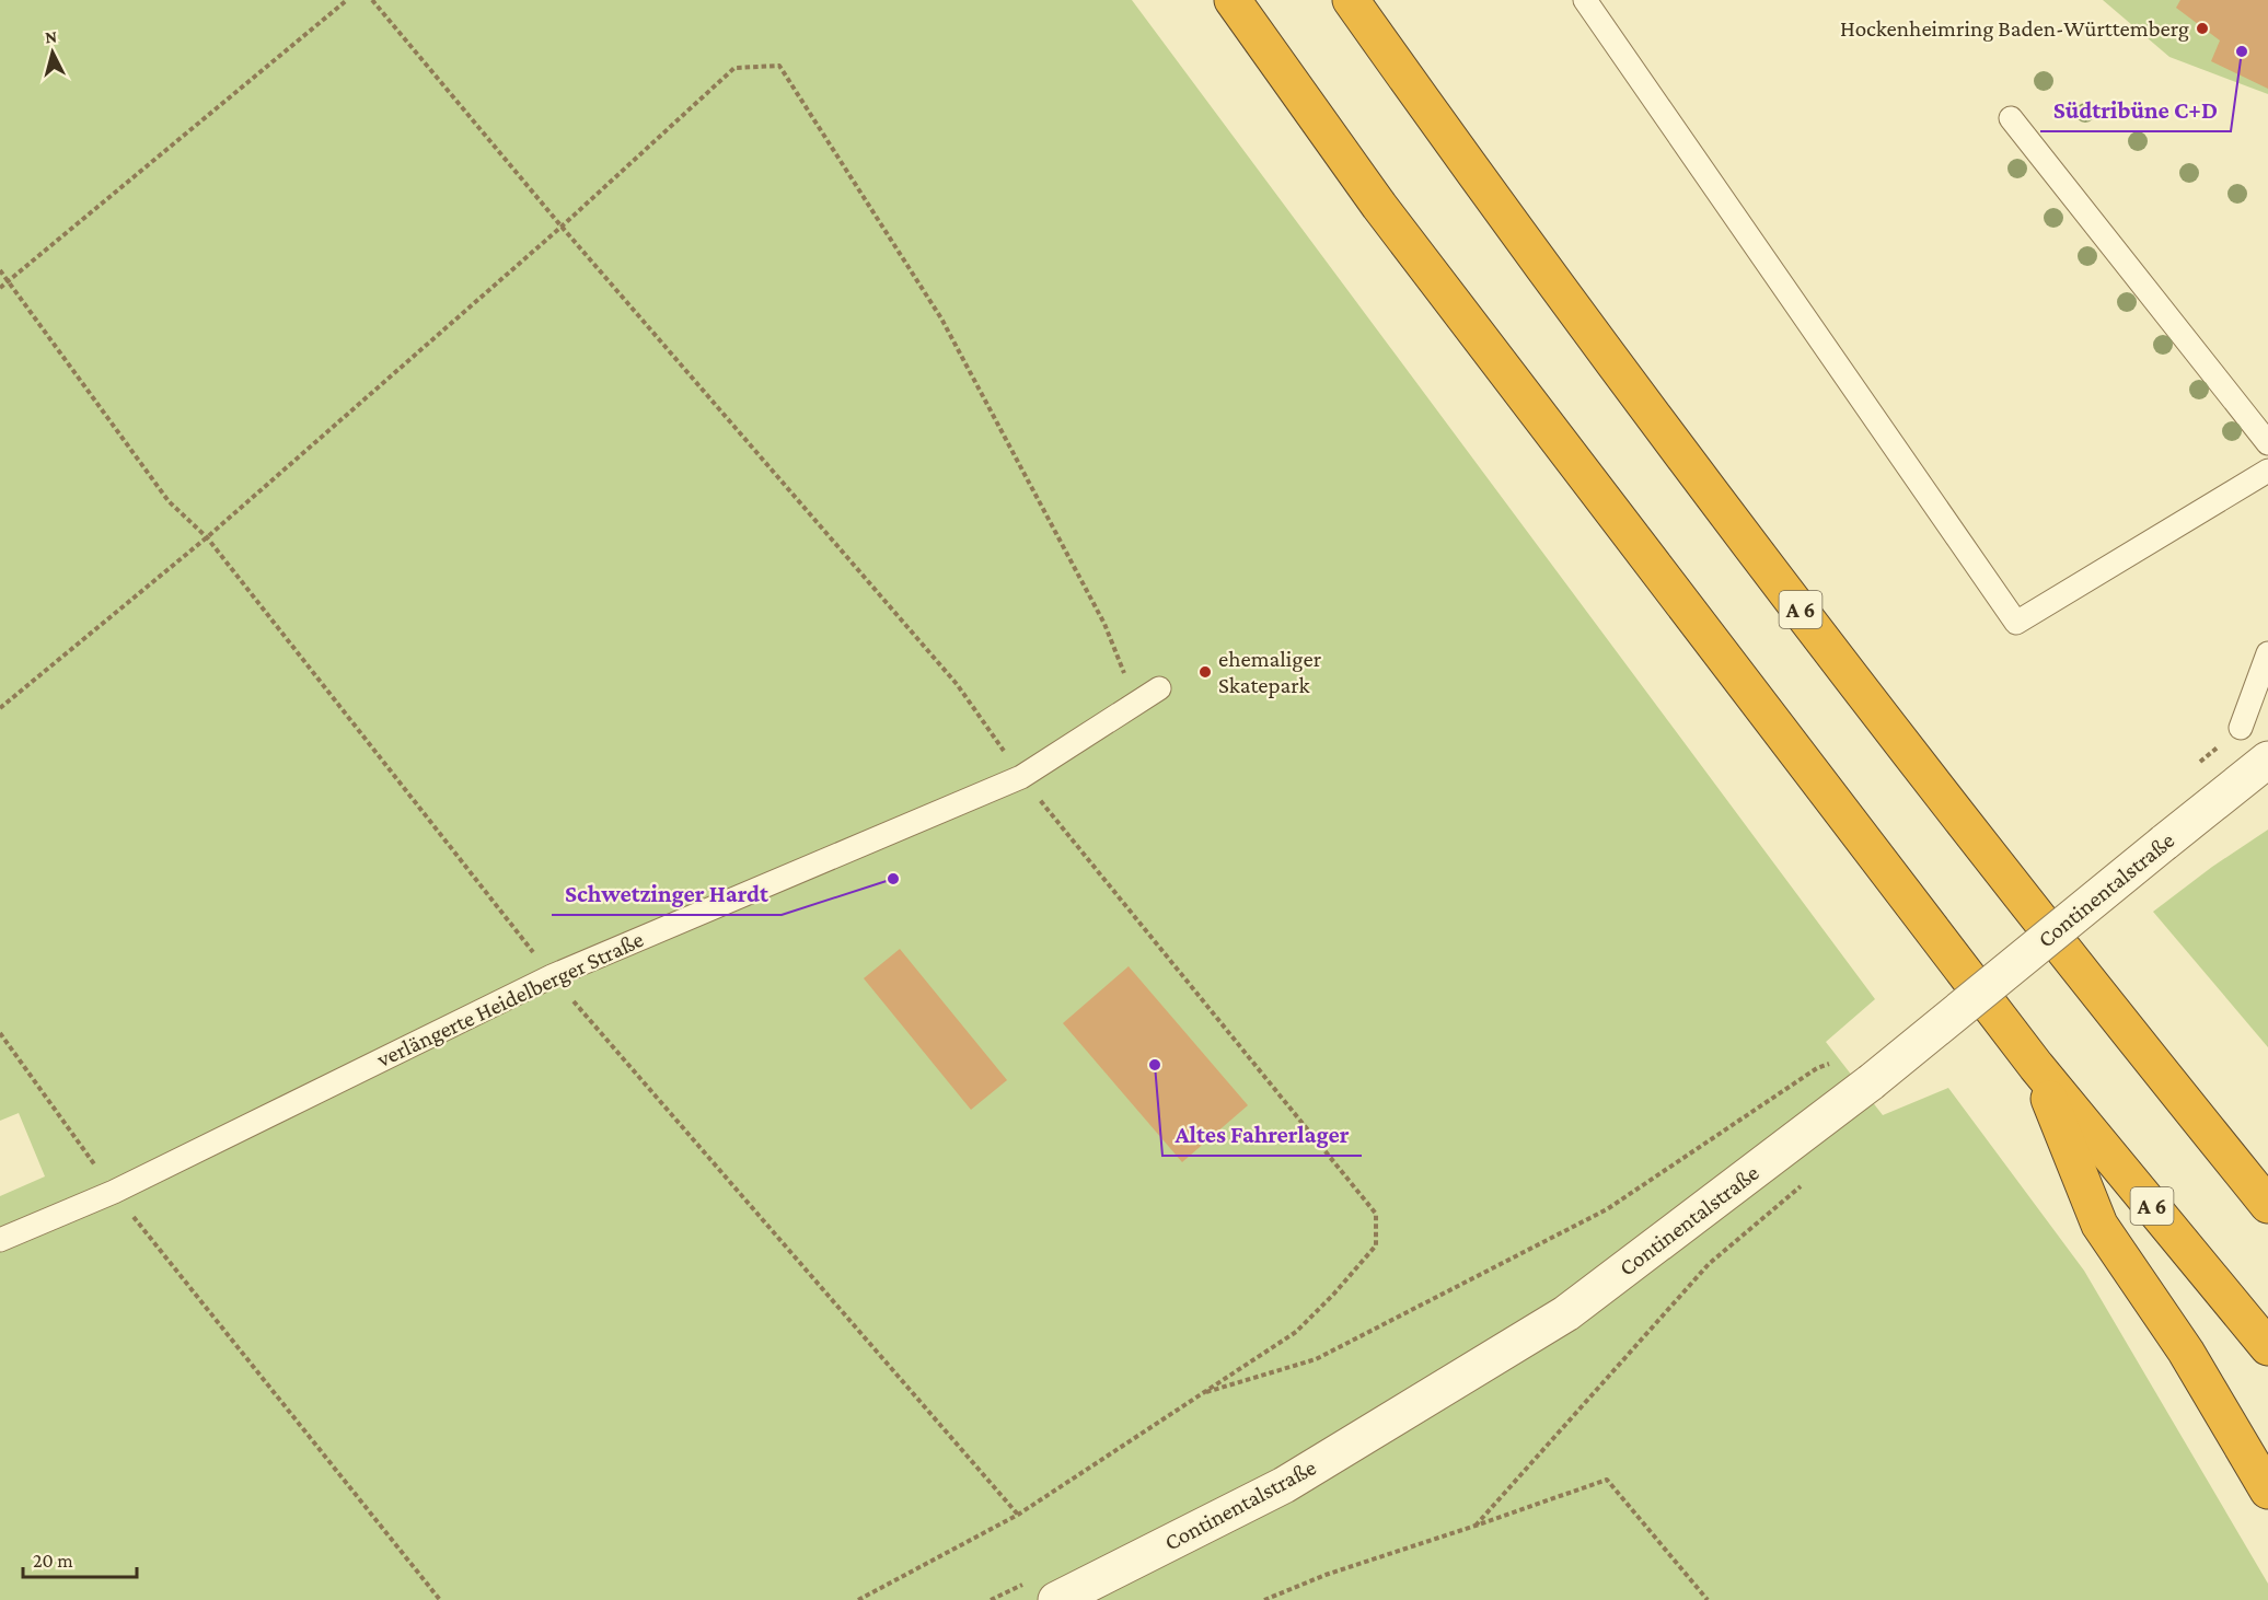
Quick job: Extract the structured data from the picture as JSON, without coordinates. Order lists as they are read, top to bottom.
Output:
{
  "streets": {
    "highway": ["A 6"],
    "street": ["Continentalstraße"],
    "lane": ["verlängerte Heidelberger Straße"]
  },
  "places": [
    "Hockenheimring Baden-Württemberg",
    "Südtribüne C+D",
    "ehemaliger Skatepark",
    "Schwetzinger Hardt",
    "Altes Fahrerlager"
  ],
  "scale_bar": "20 m",
  "north": "top"
}
